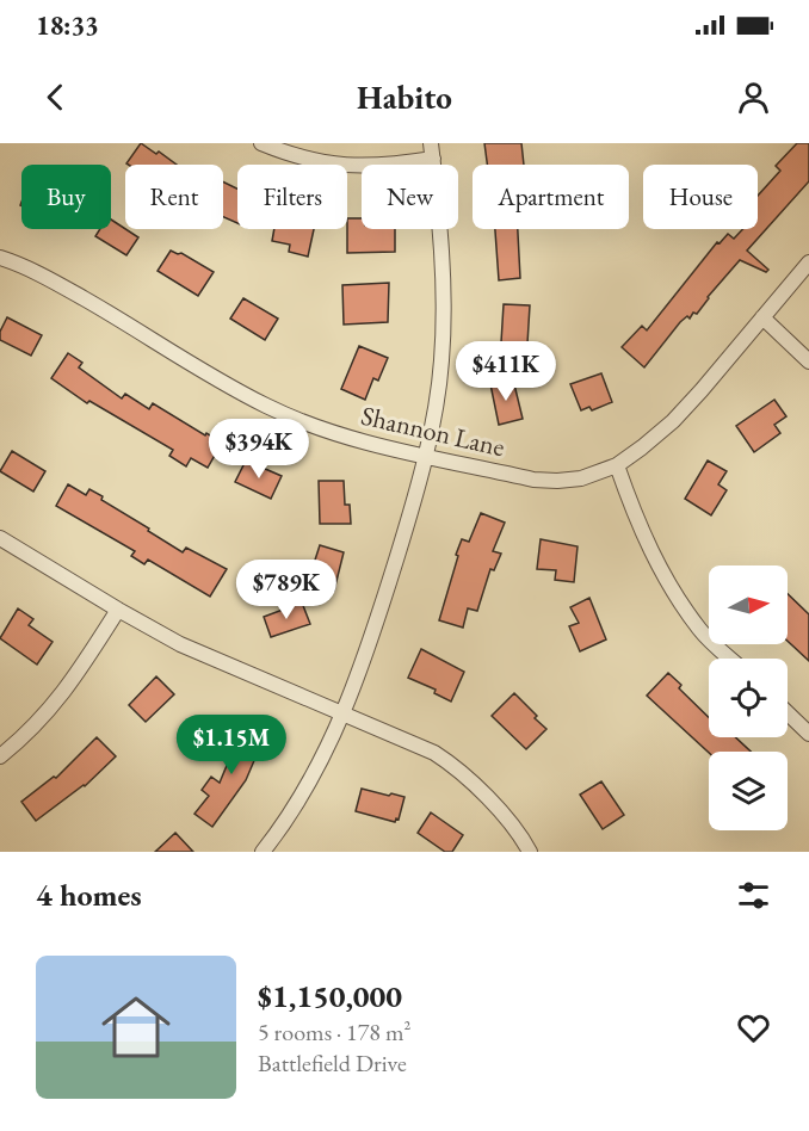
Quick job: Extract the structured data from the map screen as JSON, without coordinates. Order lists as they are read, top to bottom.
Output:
{
  "streets": {
    "street": ["Shannon Lane"]
  },
  "north": "right",
  "page": {
    "status": "18:33",
    "header": "Habito",
    "chip": [
      "Buy",
      "Rent",
      "Filters",
      "New",
      "Apartment",
      "House"
    ],
    "price": [
      "$411K",
      "$394K",
      "$789K",
      "$1.15M"
    ],
    "heading": "4 homes",
    "list": [
      {
        "name": "$1,150,000",
        "note": "5 rooms · 178 m² · Battlefield Drive"
      }
    ]
  }
}
